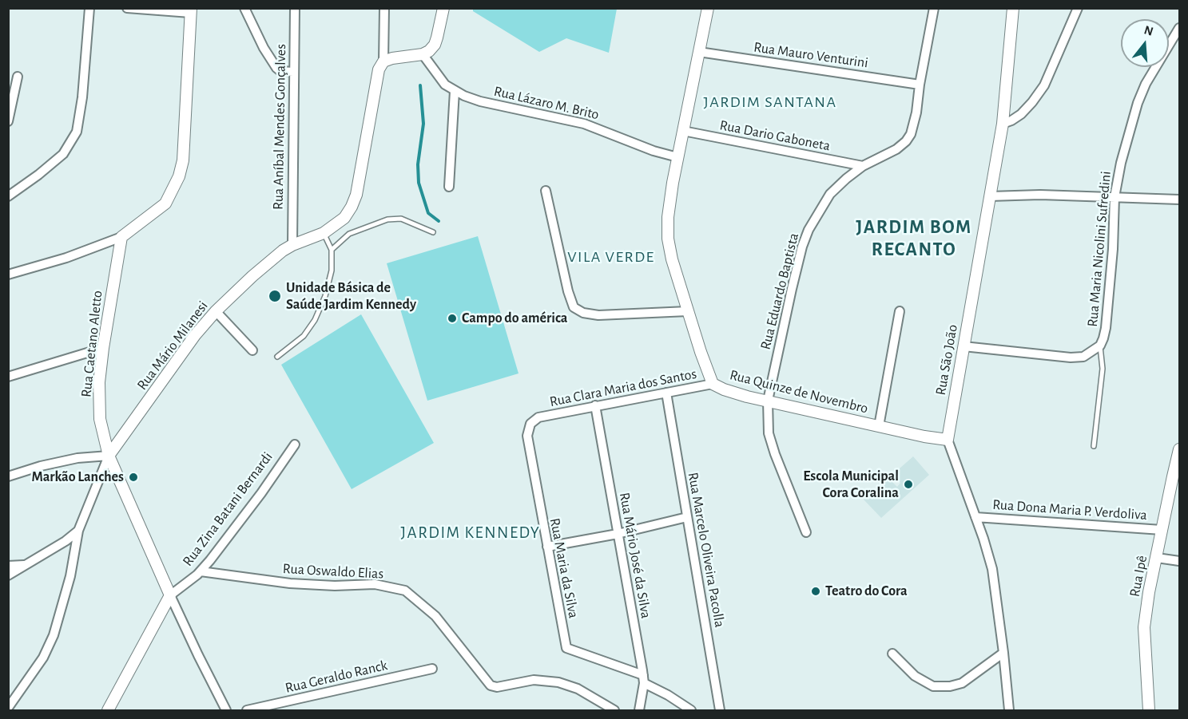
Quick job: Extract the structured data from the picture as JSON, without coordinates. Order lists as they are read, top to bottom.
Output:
{
  "streets": {
    "street": [
      "Rua Mauro Venturini",
      "Rua Lázaro M. Brito",
      "Rua Aníbal Mendes Gonçalves",
      "Rua Dario Gaboneta",
      "Rua Maria Nicolini Sufredini",
      "Rua Eduardo Baptista",
      "Rua Caetano Aletto",
      "Rua Mário Milanesi",
      "Rua São João",
      "Rua Clara Maria dos Santos",
      "Rua Quinze de Novembro",
      "Rua Zina Batani Bernardi",
      "Rua Dona Maria P. Verdoliva",
      "Rua Marcelo Oliveira Pacolla",
      "Rua Mário José da Silva",
      "Rua Maria da Silva",
      "Rua Oswaldo Elias",
      "Rua Ipê",
      "Rua Geraldo Ranck"
    ]
  },
  "crossings": [
    ["Rua Mauro Venturini", "Rua Eduardo Baptista"],
    ["Rua Mauro Venturini", "Rua Quinze de Novembro"],
    ["Rua Lázaro M. Brito", "Rua Quinze de Novembro"],
    ["Rua Aníbal Mendes Gonçalves", "Rua Mário Milanesi"],
    ["Rua Dario Gaboneta", "Rua Eduardo Baptista"],
    ["Rua Dario Gaboneta", "Rua Quinze de Novembro"],
    ["Rua Maria Nicolini Sufredini", "Rua São João"],
    ["Rua Eduardo Baptista", "Rua Quinze de Novembro"],
    ["Rua Caetano Aletto", "Rua Mário Milanesi"],
    ["Rua Caetano Aletto", "Rua Zina Batani Bernardi"],
    ["Rua São João", "Rua Quinze de Novembro"],
    ["Rua São João", "Rua Dona Maria P. Verdoliva"],
    ["Rua Clara Maria dos Santos", "Rua Quinze de Novembro"],
    ["Rua Clara Maria dos Santos", "Rua Marcelo Oliveira Pacolla"],
    ["Rua Clara Maria dos Santos", "Rua Mário José da Silva"],
    ["Rua Clara Maria dos Santos", "Rua Maria da Silva"],
    ["Rua Zina Batani Bernardi", "Rua Oswaldo Elias"],
    ["Rua Dona Maria P. Verdoliva", "Rua Ipê"],
    ["Rua Mário José da Silva", "Rua Maria da Silva"]
  ],
  "districts": [
    "JARDIM SANTANA",
    "JARDIM BOM RECANTO",
    "VILA VERDE",
    "JARDIM KENNEDY"
  ],
  "places": [
    "Unidade Básica de Saúde Jardim Kennedy",
    "Campo do américa",
    "Markão Lanches",
    "Escola Municipal Cora Coralina",
    "Teatro do Cora"
  ],
  "north": "top"
}
